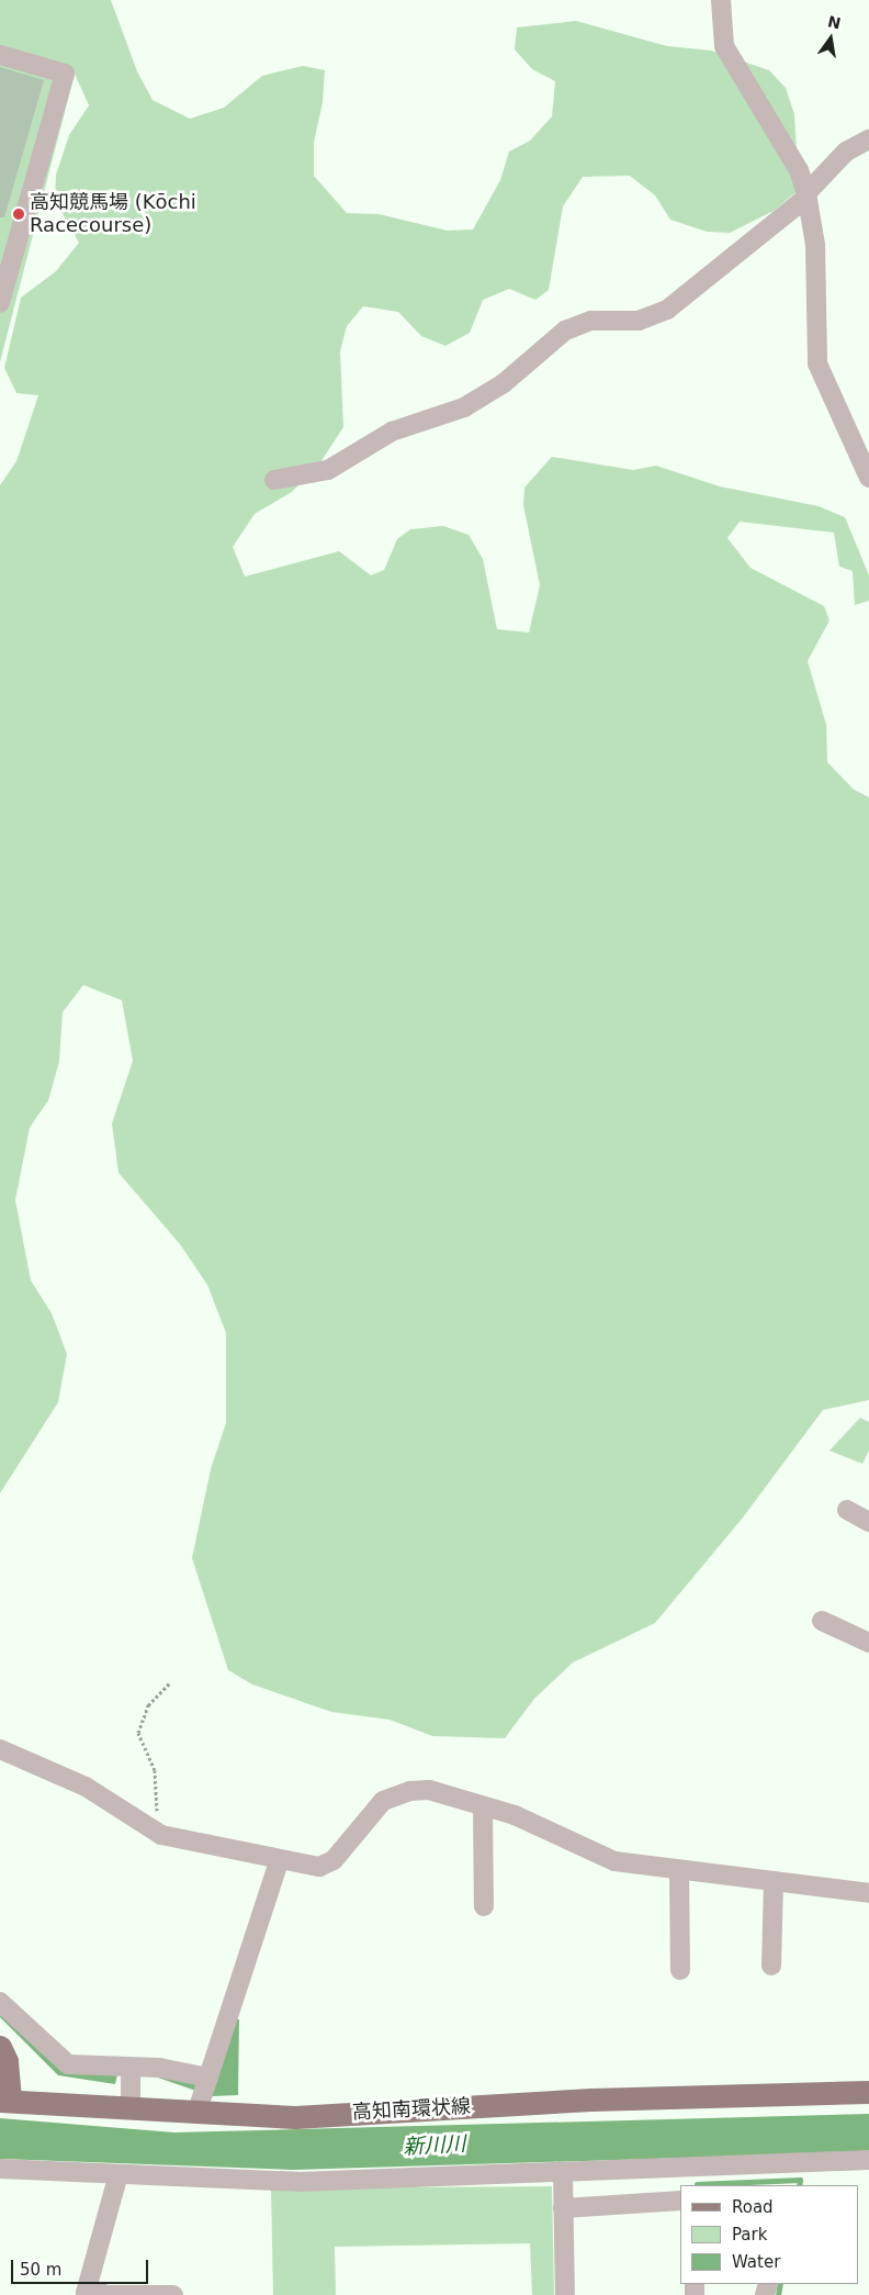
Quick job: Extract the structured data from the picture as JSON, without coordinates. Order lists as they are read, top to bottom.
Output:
{
  "streets": {
    "main road": ["高知南環状線"]
  },
  "water": ["新川川"],
  "places": ["高知競馬場 (Kōchi Racecourse)"],
  "legend": ["Road", "Park", "Water"],
  "scale_bar": "50 m",
  "north": "top"
}
